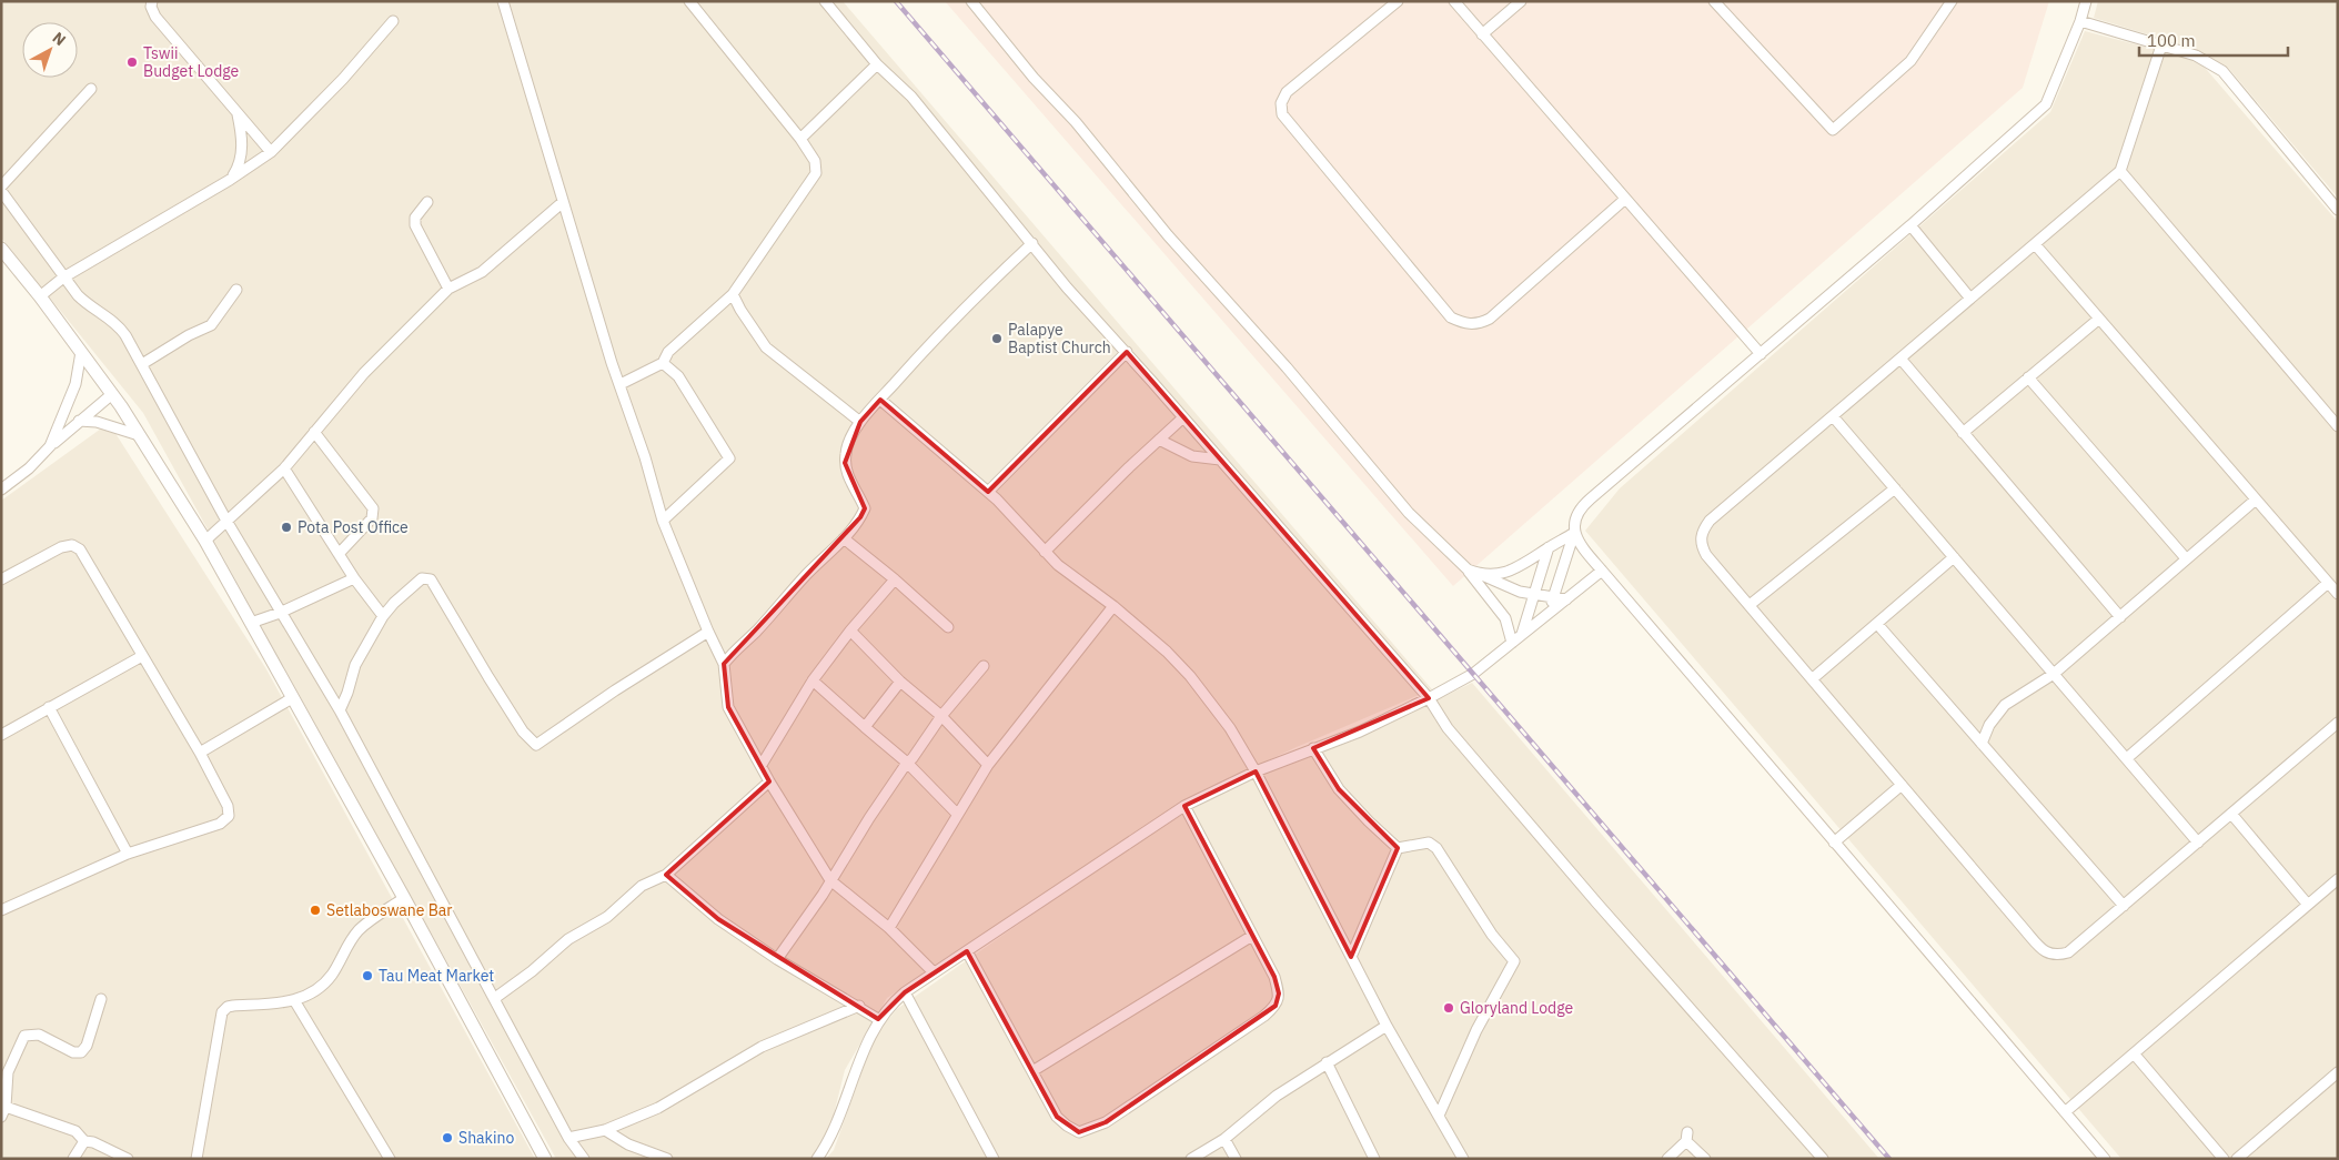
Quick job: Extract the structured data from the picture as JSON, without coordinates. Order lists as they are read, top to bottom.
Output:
{
  "places": [
    "Tswii Budget Lodge",
    "Palapye Baptist Church",
    "Pota Post Office",
    "Setlaboswane Bar",
    "Tau Meat Market",
    "Gloryland Lodge",
    "Shakino"
  ],
  "scale_bar": "100 m",
  "north": "top right"
}
